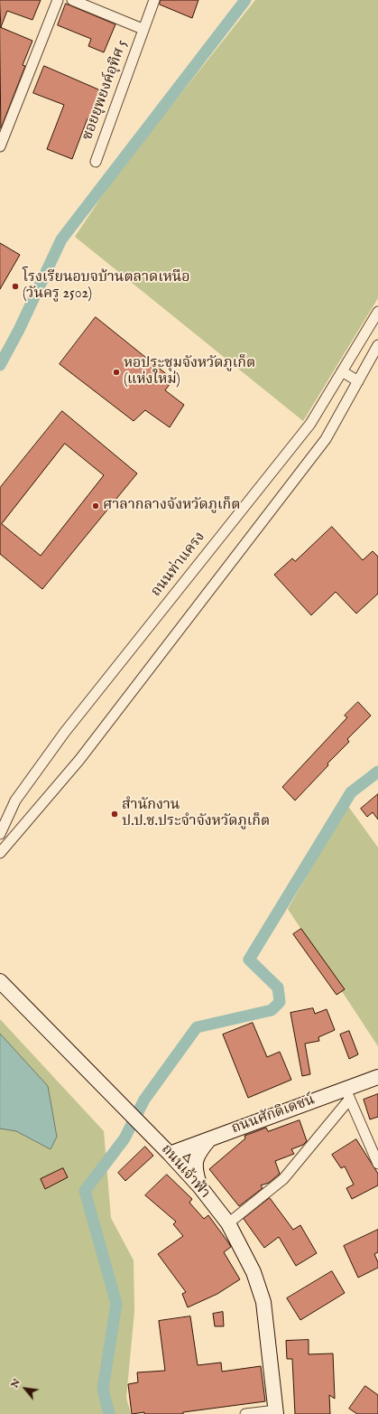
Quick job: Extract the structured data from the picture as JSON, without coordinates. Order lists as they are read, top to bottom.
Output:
{
  "streets": {
    "main road": ["ถนนศักดิเดชน์", "ถนนเจ้าฟ้า"],
    "street": ["ซอยยุพยงค์อุทิศ 5", "ถนนท่าแครง"]
  },
  "crossings": [
    ["ถนนศักดิเดชน์", "ถนนเจ้าฟ้า"]
  ],
  "places": [
    "โรงเรียนอบจบ้านตลาดเหนือ (วันครู 2502)",
    "หอประชุมจังหวัดภูเก็ต (แห่งใหม่)",
    "ศาลากลางจังหวัดภูเก็ต",
    "สำนักงาน ป.ป.ช.ประจำจังหวัดภูเก็ต"
  ],
  "north": "top left"
}
